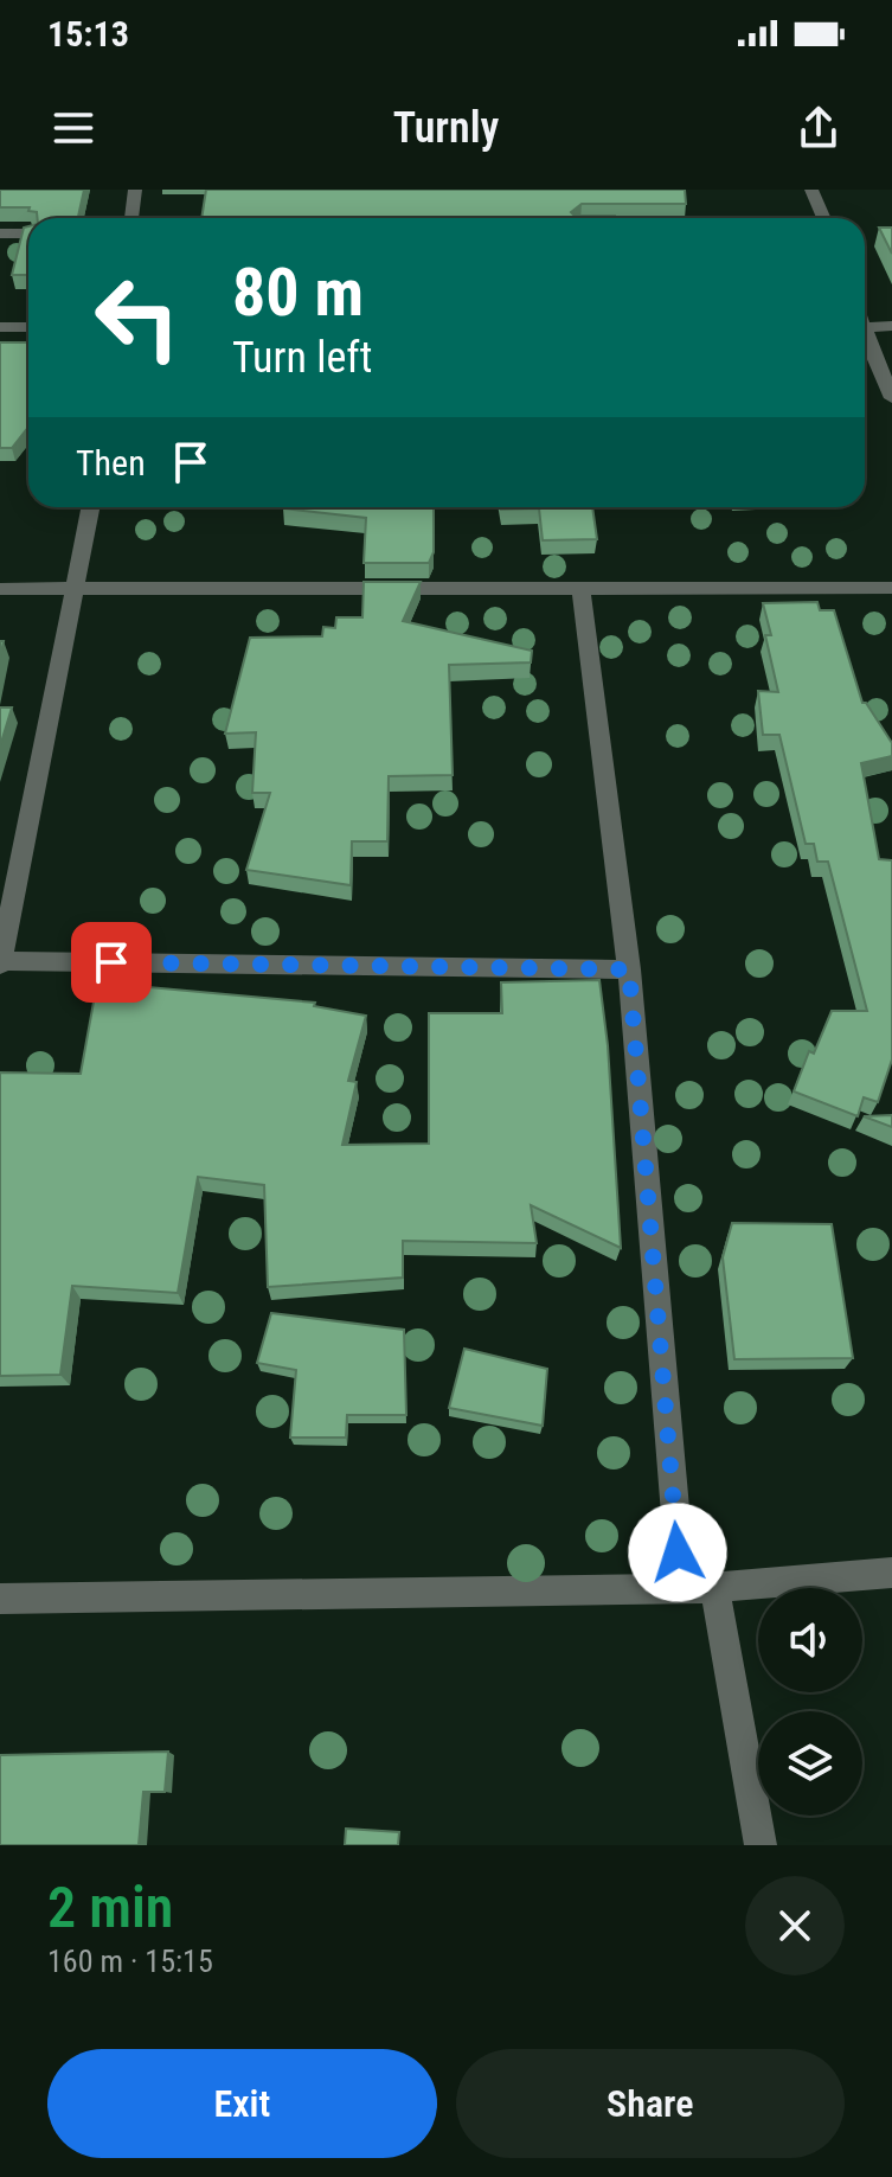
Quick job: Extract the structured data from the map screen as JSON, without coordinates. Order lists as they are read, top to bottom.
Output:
{
  "page": {
    "status": "15:13",
    "header": "Turnly",
    "turn": ["80 m", "Turn left"],
    "then": "Then",
    "heading": ["2 min", "160 m · 15:15"],
    "buttons": ["Exit", "Share"]
  }
}
